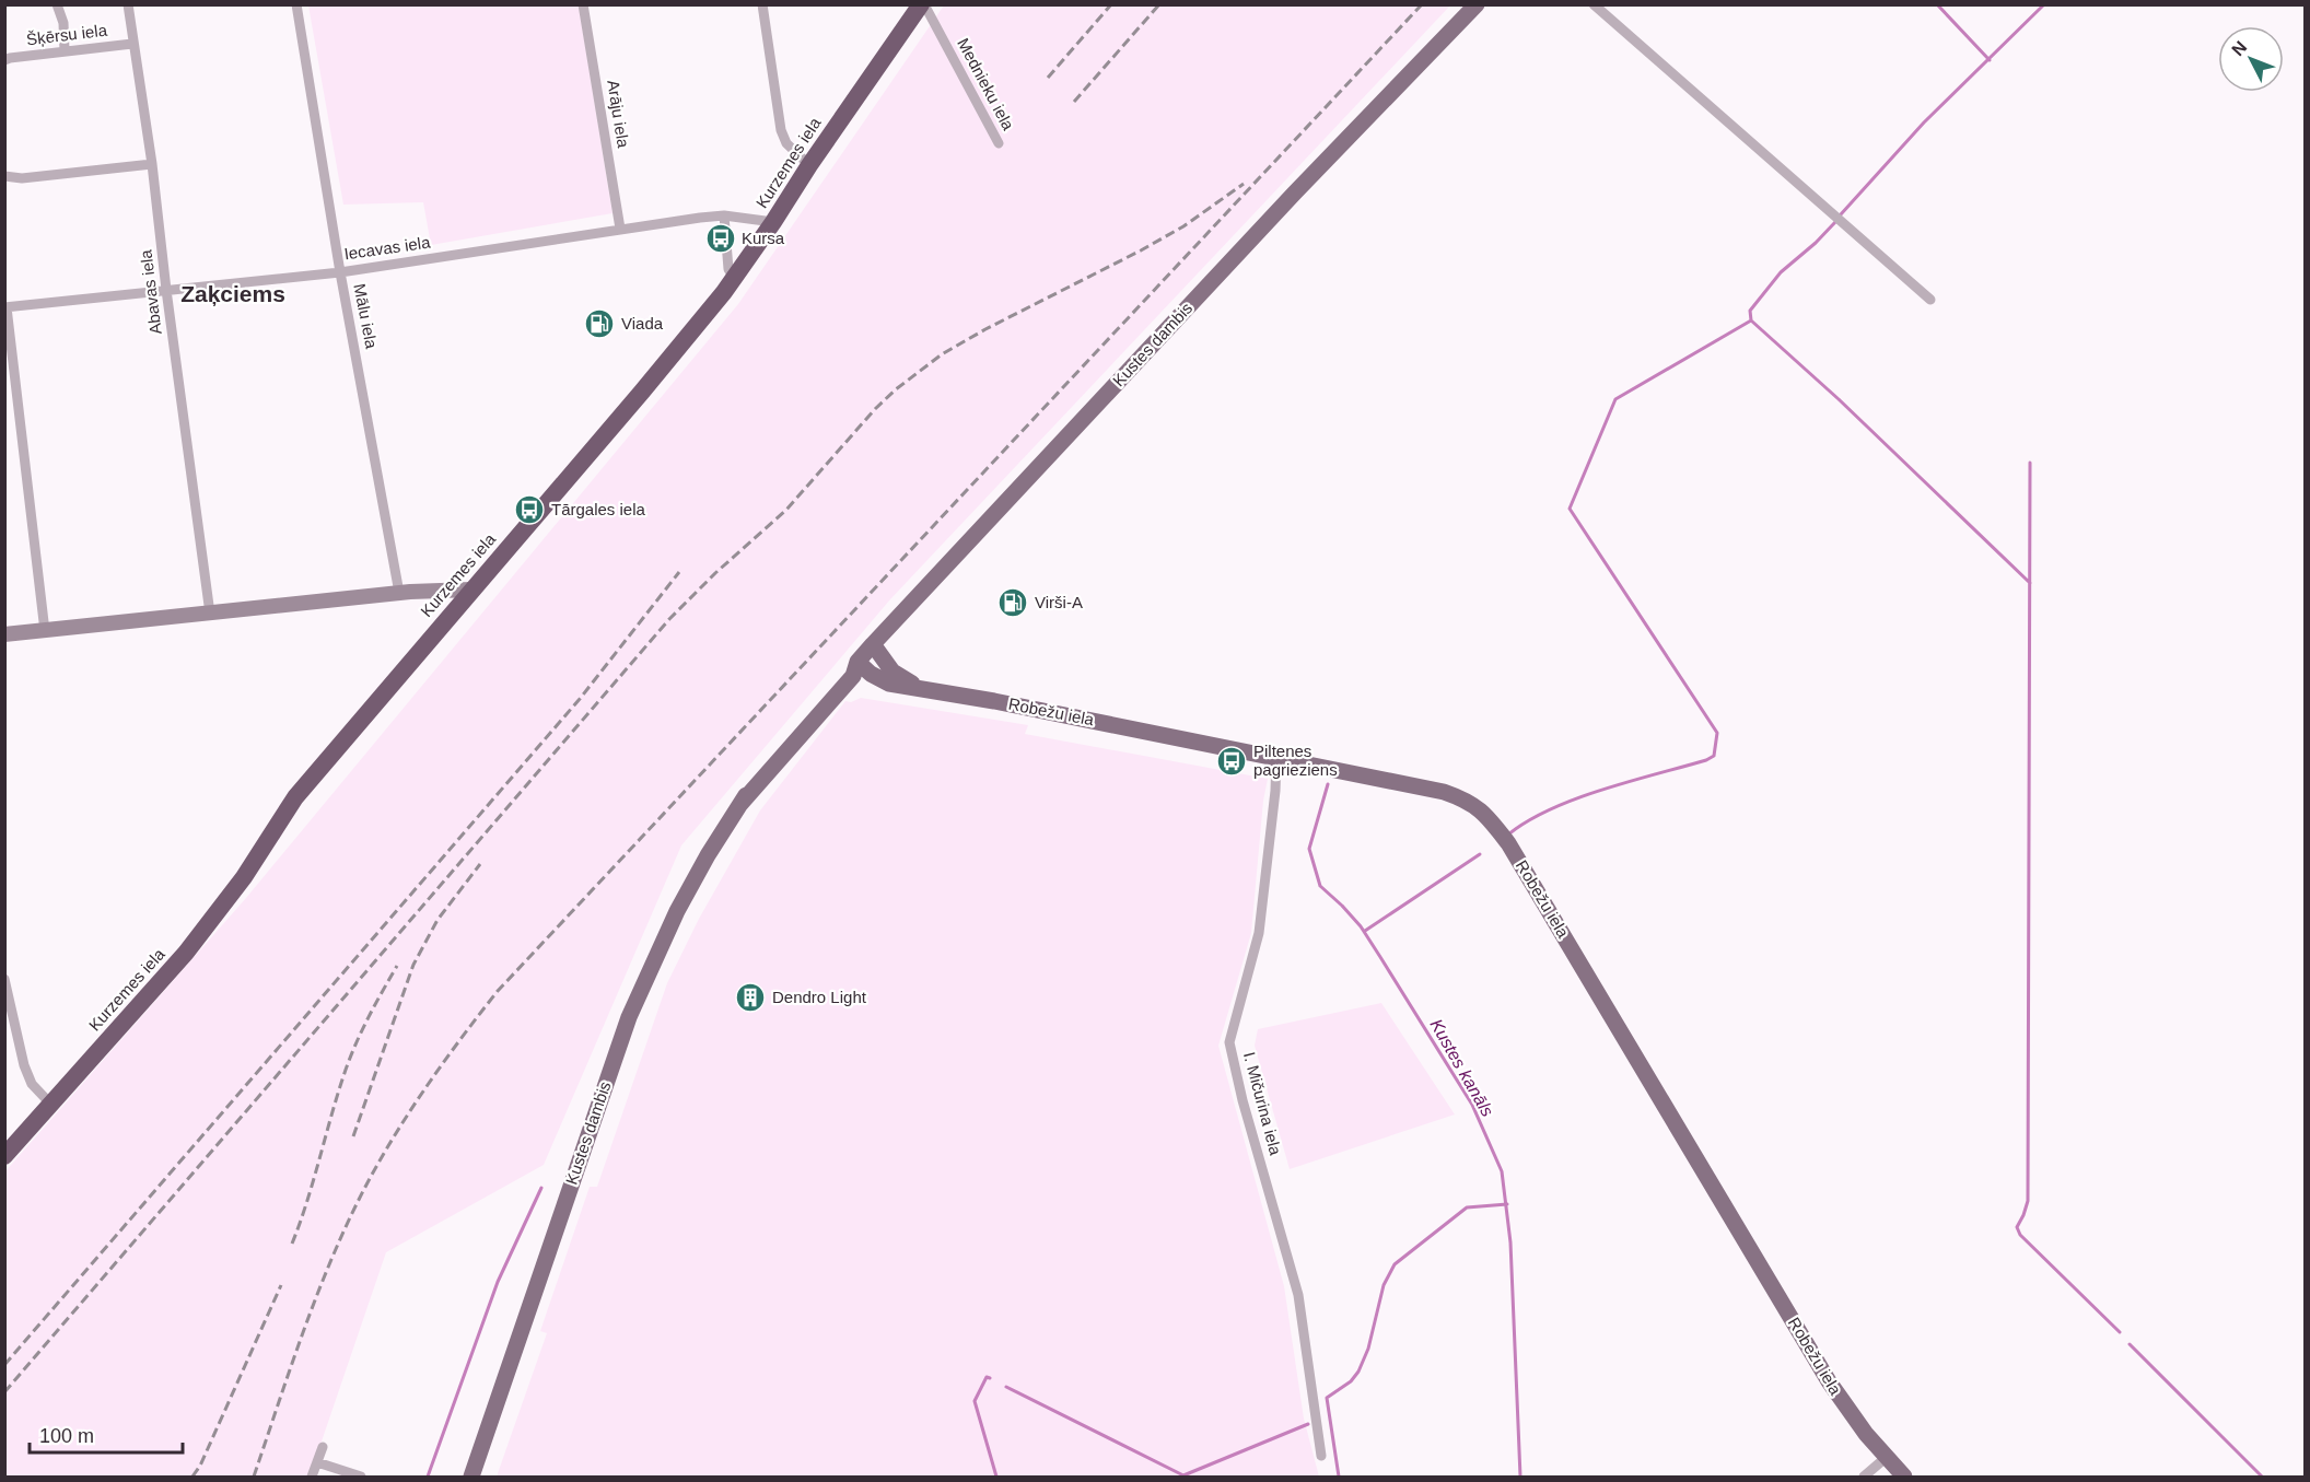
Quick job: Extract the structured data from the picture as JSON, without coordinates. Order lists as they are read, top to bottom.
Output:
{
  "streets": {
    "highway": ["Kurzemes iela"],
    "main road": ["Kustes dambis", "Robežu iela"],
    "street": [
      "Šķērsu iela",
      "Mednieku iela",
      "Arāju iela",
      "Iecavas iela",
      "Abavas iela",
      "Mālu iela",
      "I. Mičurina iela"
    ]
  },
  "crossings": [
    ["Šķērsu iela", "Abavas iela"],
    ["Mednieku iela", "Kurzemes iela"],
    ["Arāju iela", "Iecavas iela"],
    ["Kurzemes iela", "Iecavas iela"],
    ["Iecavas iela", "Abavas iela"],
    ["Iecavas iela", "Mālu iela"],
    ["Kustes dambis", "Robežu iela"],
    ["Robežu iela", "I. Mičurina iela"]
  ],
  "districts": ["Zaķciems"],
  "water": ["Kustes kanāls"],
  "places": {
    "bus stop": ["Kursa", "Tārgales iela", "Piltenes pagrieziens"],
    "fuel station": ["Viada", "Virši-A"],
    "building": ["Dendro Light"]
  },
  "scale_bar": "100 m",
  "north": "top left"
}
